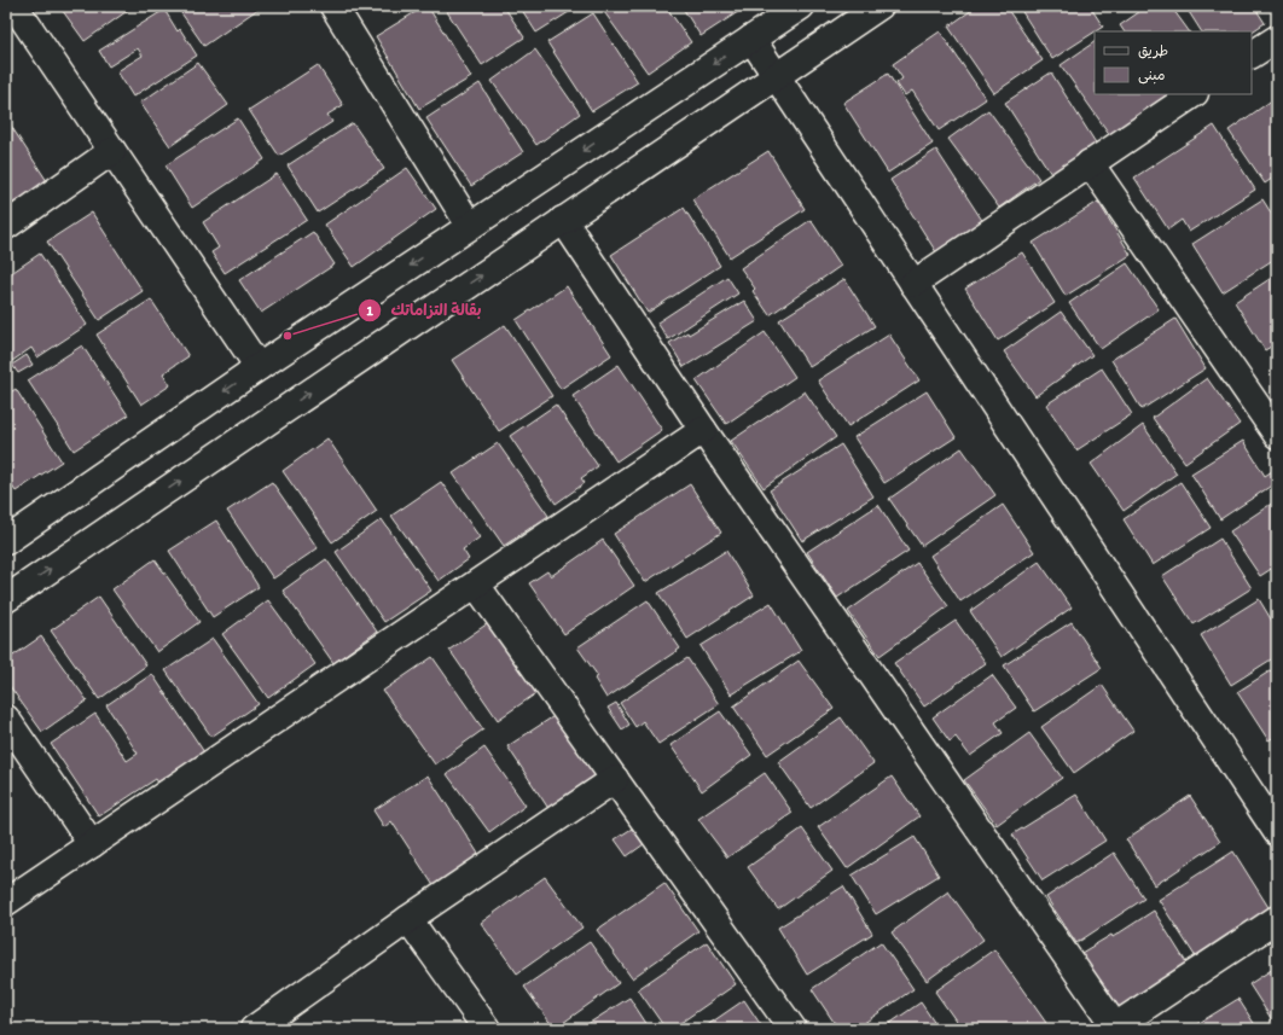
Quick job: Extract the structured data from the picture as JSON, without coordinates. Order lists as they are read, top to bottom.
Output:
{
  "places": ["بقالة التزاماتك"],
  "legend": ["طريق", "مبنى"]
}
